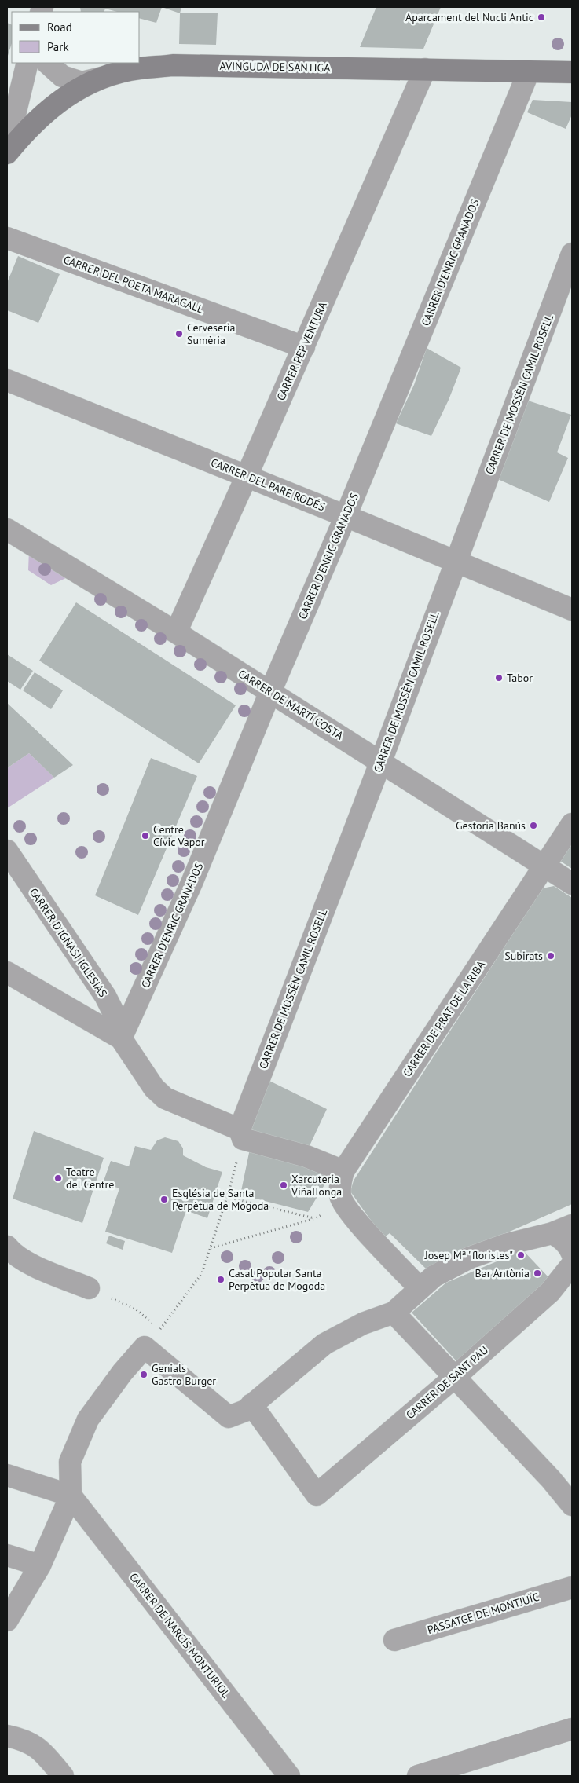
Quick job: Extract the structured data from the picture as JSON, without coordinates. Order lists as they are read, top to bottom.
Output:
{
  "streets": {
    "main road": ["AVINGUDA DE SANTIGA"],
    "street": [
      "CARRER D'ENRIC GRANADOS",
      "CARRER DEL POETA MARAGALL",
      "CARRER PEP VENTURA",
      "CARRER DE MOSSÈN CAMIL ROSELL",
      "CARRER DEL PARE RODÉS",
      "CARRER DE MARTÍ COSTA",
      "CARRER D'IGNASI IGLESIAS",
      "CARRER DE PRAT DE LA RIBA",
      "CARRER DE SANT PAU",
      "PASSATGE DE MONTJUÏC",
      "CARRER DE NARCÍS MONTURIOL"
    ]
  },
  "crossings": [
    ["AVINGUDA DE SANTIGA", "CARRER D'ENRIC GRANADOS"],
    ["AVINGUDA DE SANTIGA", "CARRER PEP VENTURA"],
    ["CARRER D'ENRIC GRANADOS", "CARRER DEL PARE RODÉS"],
    ["CARRER D'ENRIC GRANADOS", "CARRER DE MARTÍ COSTA"],
    ["CARRER D'ENRIC GRANADOS", "CARRER D'IGNASI IGLESIAS"],
    ["CARRER DEL POETA MARAGALL", "CARRER PEP VENTURA"],
    ["CARRER PEP VENTURA", "CARRER DEL PARE RODÉS"],
    ["CARRER PEP VENTURA", "CARRER DE MARTÍ COSTA"],
    ["CARRER DE MOSSÈN CAMIL ROSELL", "CARRER DEL PARE RODÉS"],
    ["CARRER DE MOSSÈN CAMIL ROSELL", "CARRER DE MARTÍ COSTA"],
    ["CARRER DE MARTÍ COSTA", "CARRER DE PRAT DE LA RIBA"]
  ],
  "places": [
    "Aparcament del Nucli Antic",
    "Cerveseria Sumèria",
    "Tabor",
    "Gestoria Banús",
    "Centre Cívic Vapor",
    "Subirats",
    "Teatre del Centre",
    "Xarcuteria Viñallonga",
    "Església de Santa Perpètua de Mogoda",
    "Josep Mª \"floristes\"",
    "Bar Antònia",
    "Casal Popular Santa Perpètua de Mogoda",
    "Genials Gastro Burger"
  ],
  "legend": ["Road", "Park"]
}
